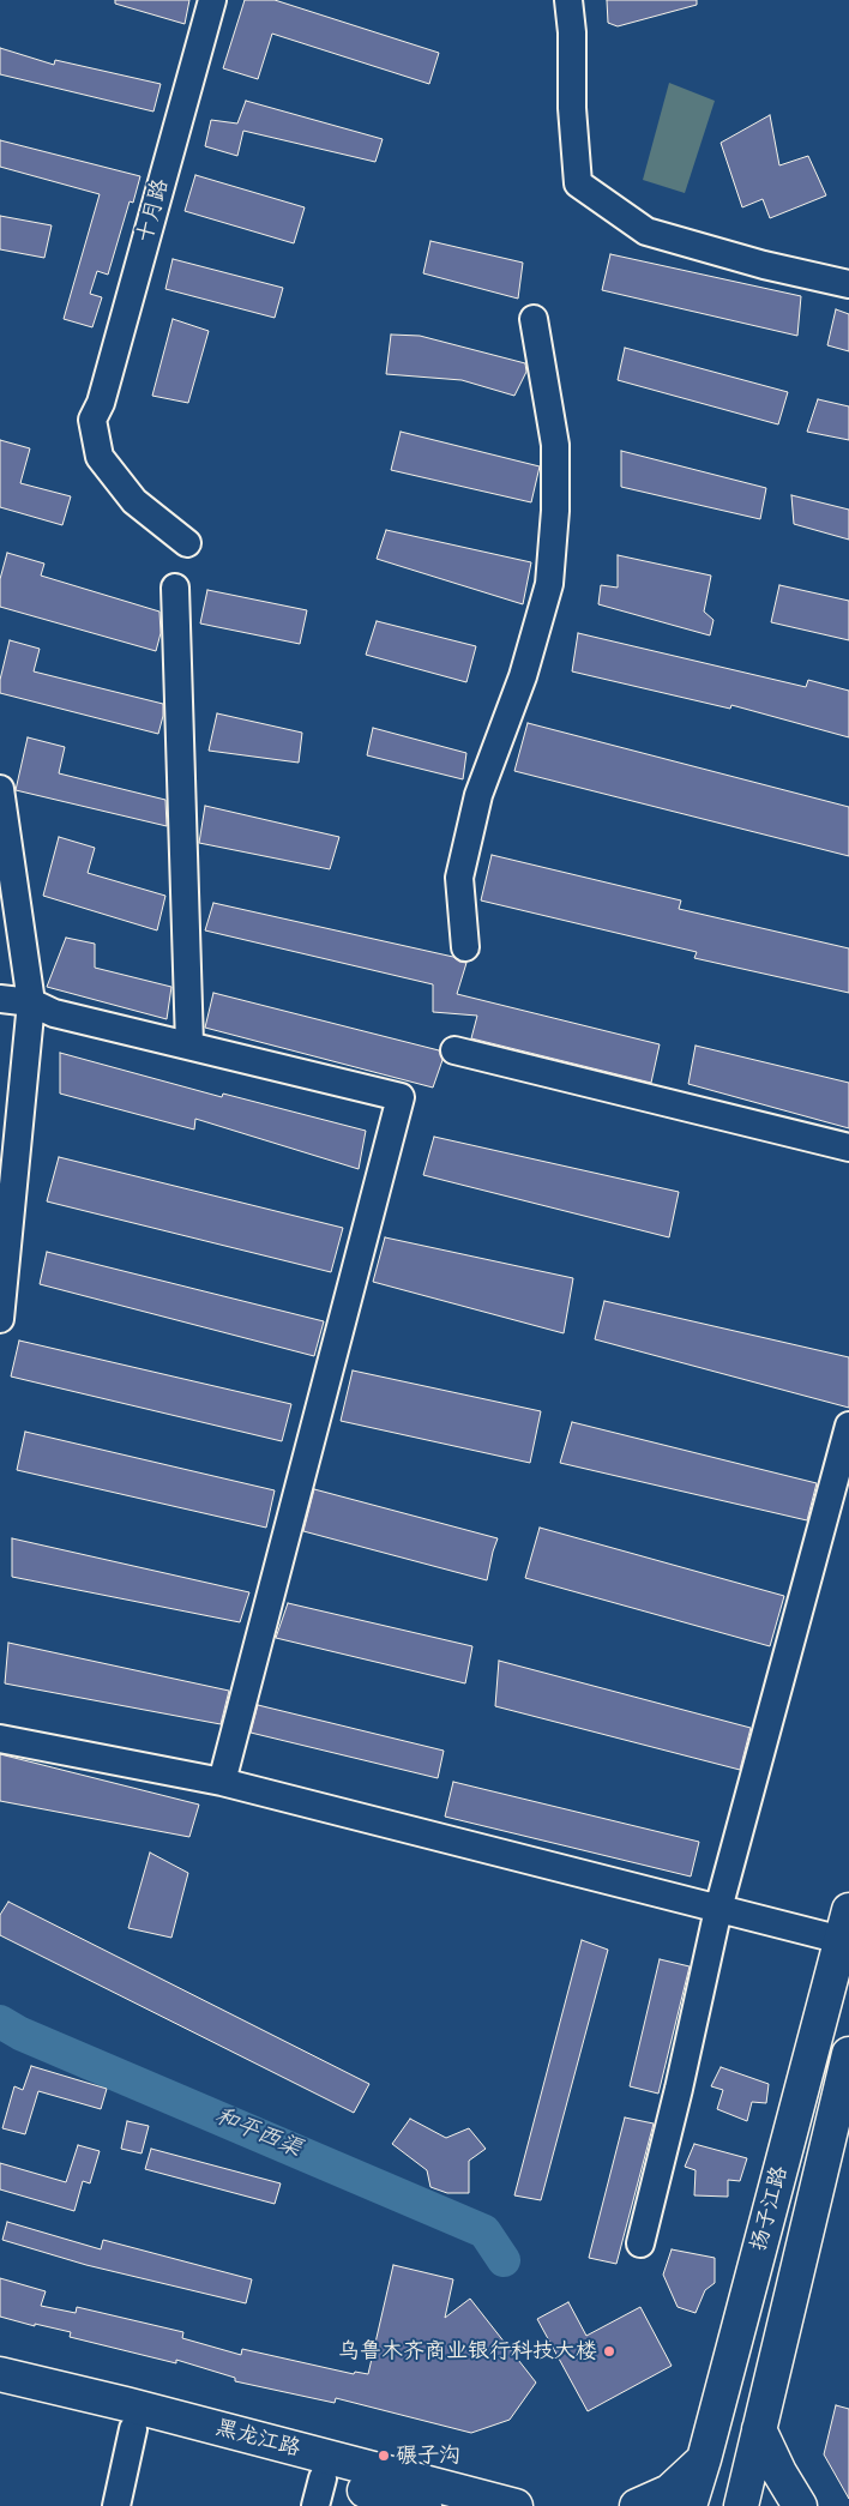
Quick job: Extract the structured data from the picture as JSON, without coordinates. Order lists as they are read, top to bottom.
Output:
{
  "streets": {
    "main road": ["扬子江路", "黑龙江路"],
    "street": ["十月路"]
  },
  "water": ["和平西渠"],
  "places": ["乌鲁木齐商业银行科技大楼", "碾子沟"]
}
